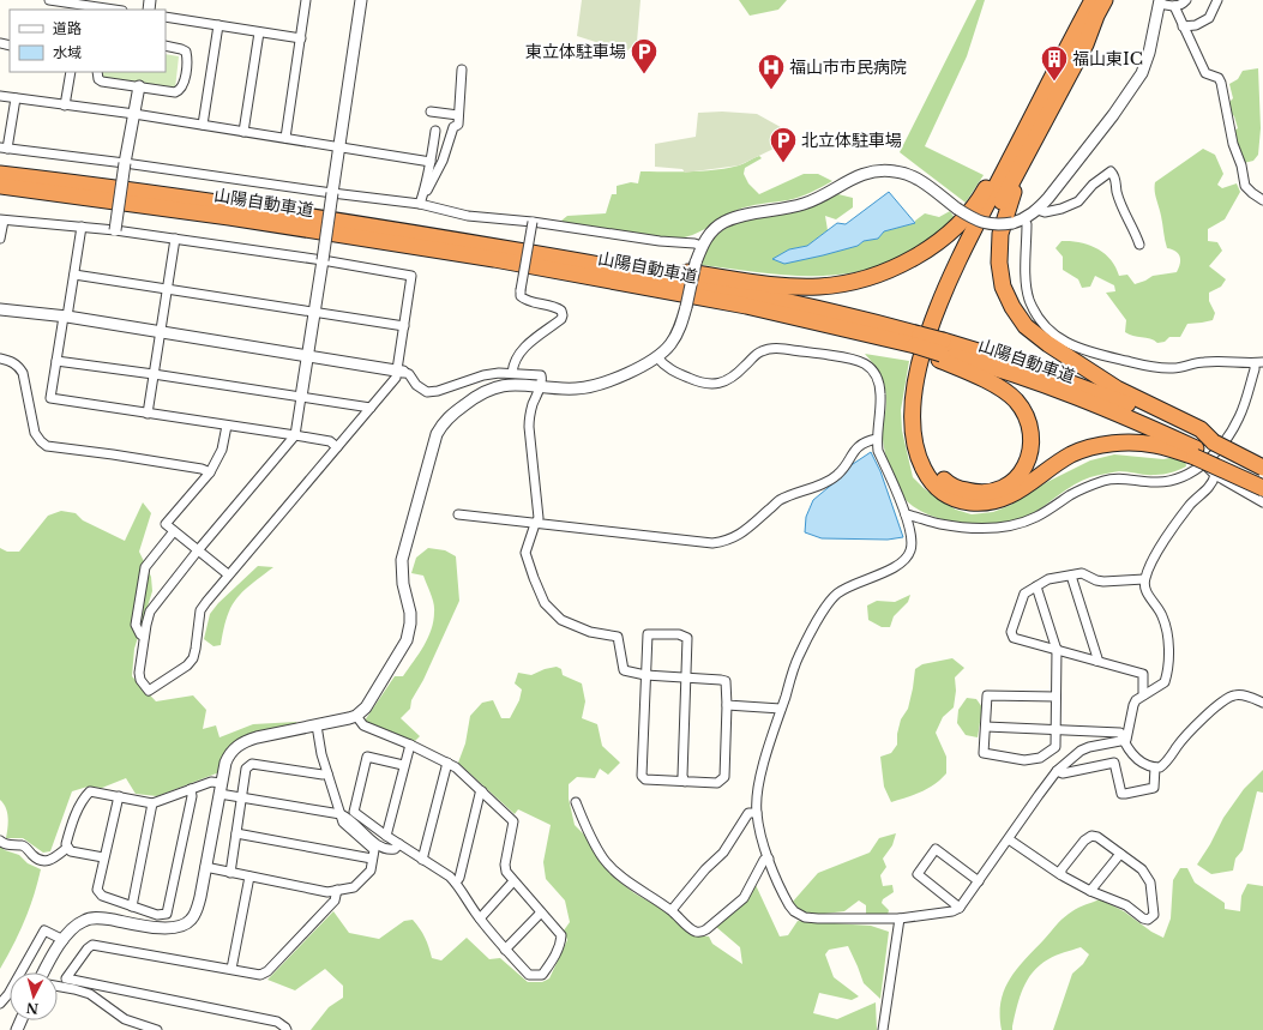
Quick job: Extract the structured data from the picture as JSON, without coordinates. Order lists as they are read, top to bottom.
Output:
{
  "streets": {
    "highway": ["山陽自動車道"]
  },
  "places": {
    "parking": ["東立体駐車場", "北立体駐車場"],
    "building": ["福山東IC"],
    "hospital": ["福山市市民病院"]
  },
  "legend": ["道路", "水域"],
  "north": "bottom"
}
